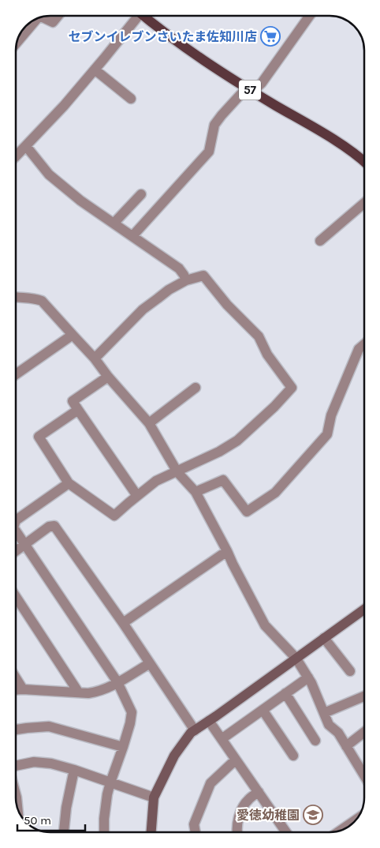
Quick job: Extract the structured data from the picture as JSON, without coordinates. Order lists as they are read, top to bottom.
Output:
{
  "streets": {
    "main road": ["57"]
  },
  "places": {
    "supermarket": ["セブンイレブンさいたま佐知川店"],
    "school or university": ["愛徳幼稚園"]
  },
  "scale_bar": "50 m"
}
